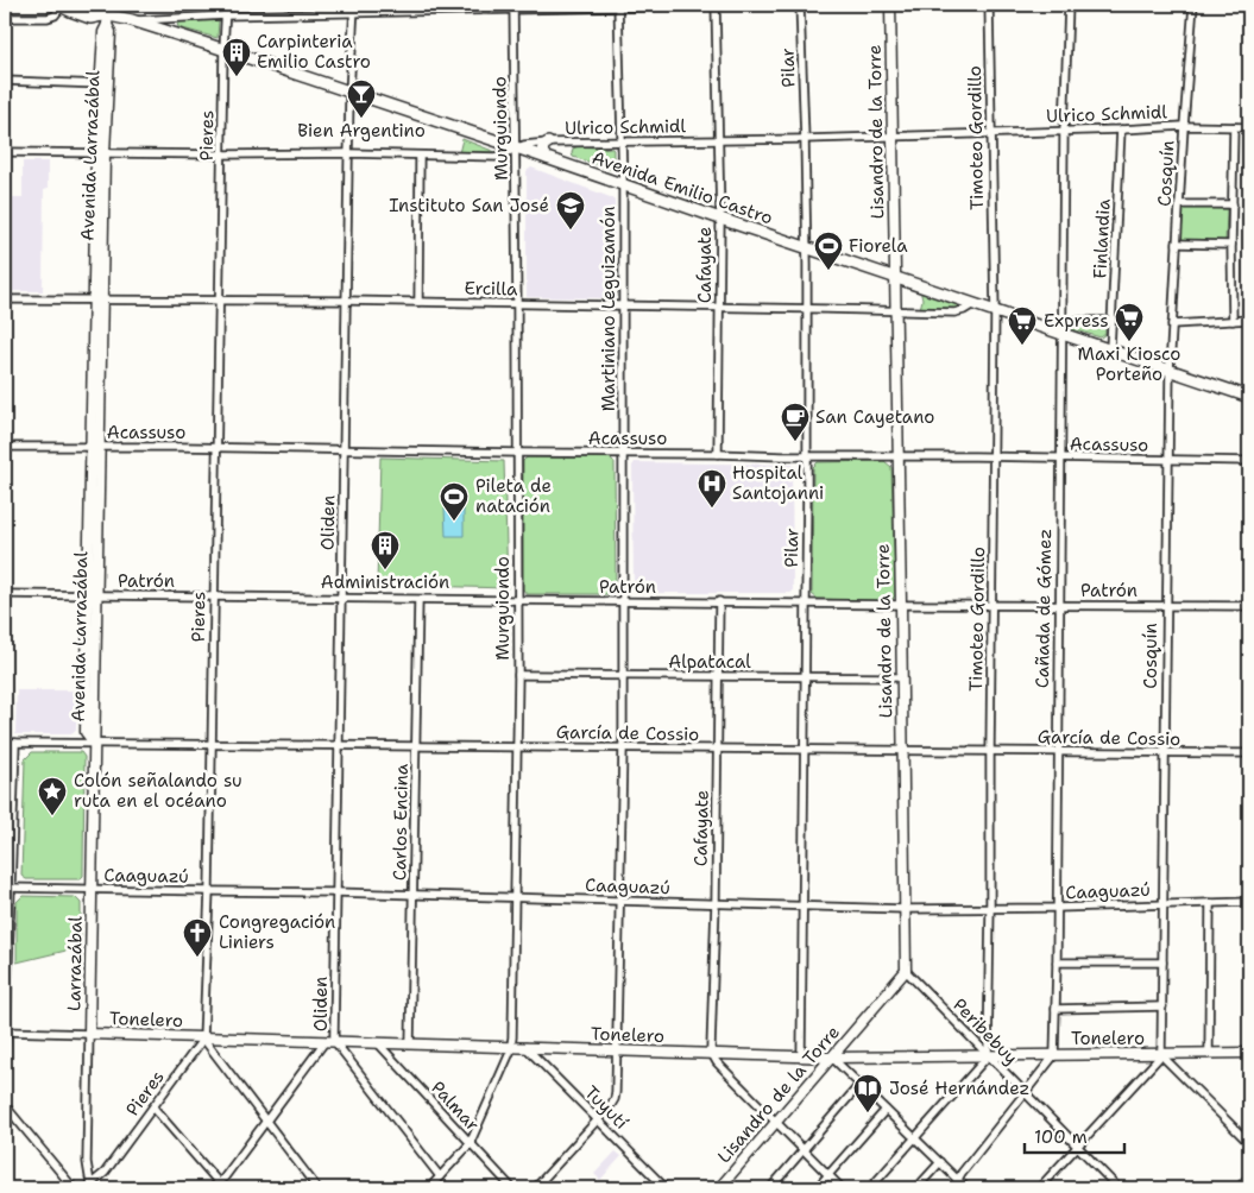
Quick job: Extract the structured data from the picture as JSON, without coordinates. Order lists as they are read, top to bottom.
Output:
{
  "streets": {
    "main road": ["Avenida Emilio Castro"],
    "street": [
      "Pilar",
      "Ulrico Schmidl",
      "Murguiondo",
      "Lisandro de la Torre",
      "Pieres",
      "Timoteo Gordillo",
      "Avenida Larrazábal",
      "Cosquín",
      "Finlandia",
      "Cafayate",
      "Ercilla",
      "Martiniano Leguizamón",
      "Acassuso",
      "Oliden",
      "Patrón",
      "Cañada de Gómez",
      "Alpatacal",
      "García de Cossio",
      "Carlos Encina",
      "Caaguazú",
      "Larrazábal",
      "Tonelero",
      "Peribebuy",
      "Palmar",
      "Tuyutí"
    ]
  },
  "crossings": [
    ["Pilar", "Ulrico Schmidl"],
    ["Pilar", "Avenida Emilio Castro"],
    ["Pilar", "Ercilla"],
    ["Pilar", "Acassuso"],
    ["Pilar", "Patrón"],
    ["Pilar", "Alpatacal"],
    ["Pilar", "García de Cossio"],
    ["Pilar", "Caaguazú"],
    ["Pilar", "Tonelero"],
    ["Ulrico Schmidl", "Murguiondo"],
    ["Ulrico Schmidl", "Lisandro de la Torre"],
    ["Ulrico Schmidl", "Pieres"],
    ["Ulrico Schmidl", "Timoteo Gordillo"],
    ["Ulrico Schmidl", "Avenida Larrazábal"],
    ["Ulrico Schmidl", "Cosquín"],
    ["Ulrico Schmidl", "Avenida Emilio Castro"],
    ["Ulrico Schmidl", "Finlandia"],
    ["Ulrico Schmidl", "Cafayate"],
    ["Ulrico Schmidl", "Martiniano Leguizamón"],
    ["Ulrico Schmidl", "Oliden"],
    ["Ulrico Schmidl", "Cañada de Gómez"],
    ["Murguiondo", "Avenida Emilio Castro"],
    ["Murguiondo", "Ercilla"],
    ["Murguiondo", "Acassuso"],
    ["Murguiondo", "Patrón"],
    ["Murguiondo", "Alpatacal"],
    ["Murguiondo", "García de Cossio"],
    ["Murguiondo", "Caaguazú"],
    ["Murguiondo", "Tonelero"],
    ["Murguiondo", "Palmar"],
    ["Lisandro de la Torre", "Avenida Emilio Castro"],
    ["Lisandro de la Torre", "Ercilla"],
    ["Lisandro de la Torre", "Acassuso"],
    ["Lisandro de la Torre", "Patrón"],
    ["Lisandro de la Torre", "Alpatacal"],
    ["Lisandro de la Torre", "García de Cossio"],
    ["Lisandro de la Torre", "Caaguazú"],
    ["Lisandro de la Torre", "Tonelero"],
    ["Lisandro de la Torre", "Peribebuy"],
    ["Pieres", "Avenida Emilio Castro"],
    ["Pieres", "Ercilla"],
    ["Pieres", "Acassuso"],
    ["Pieres", "Patrón"],
    ["Pieres", "García de Cossio"],
    ["Pieres", "Caaguazú"],
    ["Pieres", "Larrazábal"],
    ["Pieres", "Tonelero"],
    ["Timoteo Gordillo", "Avenida Emilio Castro"],
    ["Timoteo Gordillo", "Acassuso"],
    ["Timoteo Gordillo", "Patrón"],
    ["Timoteo Gordillo", "García de Cossio"],
    ["Timoteo Gordillo", "Caaguazú"],
    ["Timoteo Gordillo", "Tonelero"],
    ["Timoteo Gordillo", "Peribebuy"],
    ["Avenida Larrazábal", "Avenida Emilio Castro"],
    ["Avenida Larrazábal", "Ercilla"],
    ["Avenida Larrazábal", "Acassuso"],
    ["Avenida Larrazábal", "Patrón"],
    ["Avenida Larrazábal", "García de Cossio"],
    ["Avenida Larrazábal", "Larrazábal"],
    ["Cosquín", "Avenida Emilio Castro"],
    ["Cosquín", "Acassuso"],
    ["Cosquín", "Patrón"],
    ["Cosquín", "García de Cossio"],
    ["Cosquín", "Caaguazú"],
    ["Cosquín", "Tonelero"],
    ["Avenida Emilio Castro", "Finlandia"],
    ["Avenida Emilio Castro", "Cafayate"],
    ["Avenida Emilio Castro", "Ercilla"],
    ["Avenida Emilio Castro", "Martiniano Leguizamón"],
    ["Avenida Emilio Castro", "Oliden"],
    ["Avenida Emilio Castro", "Cañada de Gómez"],
    ["Cafayate", "Ercilla"],
    ["Cafayate", "Acassuso"],
    ["Cafayate", "Patrón"],
    ["Cafayate", "Alpatacal"],
    ["Cafayate", "García de Cossio"],
    ["Cafayate", "Caaguazú"],
    ["Cafayate", "Tonelero"],
    ["Ercilla", "Martiniano Leguizamón"],
    ["Ercilla", "Oliden"],
    ["Martiniano Leguizamón", "Acassuso"],
    ["Martiniano Leguizamón", "Patrón"],
    ["Martiniano Leguizamón", "Alpatacal"],
    ["Martiniano Leguizamón", "García de Cossio"],
    ["Martiniano Leguizamón", "Caaguazú"],
    ["Martiniano Leguizamón", "Tonelero"],
    ["Martiniano Leguizamón", "Tuyutí"],
    ["Acassuso", "Oliden"],
    ["Acassuso", "Cañada de Gómez"],
    ["Oliden", "Patrón"],
    ["Oliden", "García de Cossio"],
    ["Oliden", "Caaguazú"],
    ["Oliden", "Tonelero"],
    ["Patrón", "Cañada de Gómez"],
    ["Patrón", "Carlos Encina"],
    ["Cañada de Gómez", "García de Cossio"],
    ["Cañada de Gómez", "Caaguazú"],
    ["Cañada de Gómez", "Tonelero"],
    ["García de Cossio", "Carlos Encina"],
    ["García de Cossio", "Larrazábal"],
    ["Carlos Encina", "Caaguazú"],
    ["Carlos Encina", "Tonelero"],
    ["Caaguazú", "Larrazábal"],
    ["Larrazábal", "Tonelero"],
    ["Tonelero", "Peribebuy"],
    ["Tonelero", "Palmar"],
    ["Tonelero", "Tuyutí"]
  ],
  "places": {
    "building": ["Carpinteria Emilio Castro", "Administración"],
    "bar": ["Bien Argentino"],
    "school or university": ["Instituto San José"],
    "sports": ["Fiorela", "Pileta de natación"],
    "supermarket": ["Maxi Kiosco Porteño", "Express"],
    "cafe": ["San Cayetano"],
    "hospital": ["Hospital Santojanni"],
    "place": ["Colón señalando su ruta en el océano"],
    "church": ["Congregación Liniers"],
    "library": ["José Hernández"]
  },
  "scale_bar": "100 m"
}
